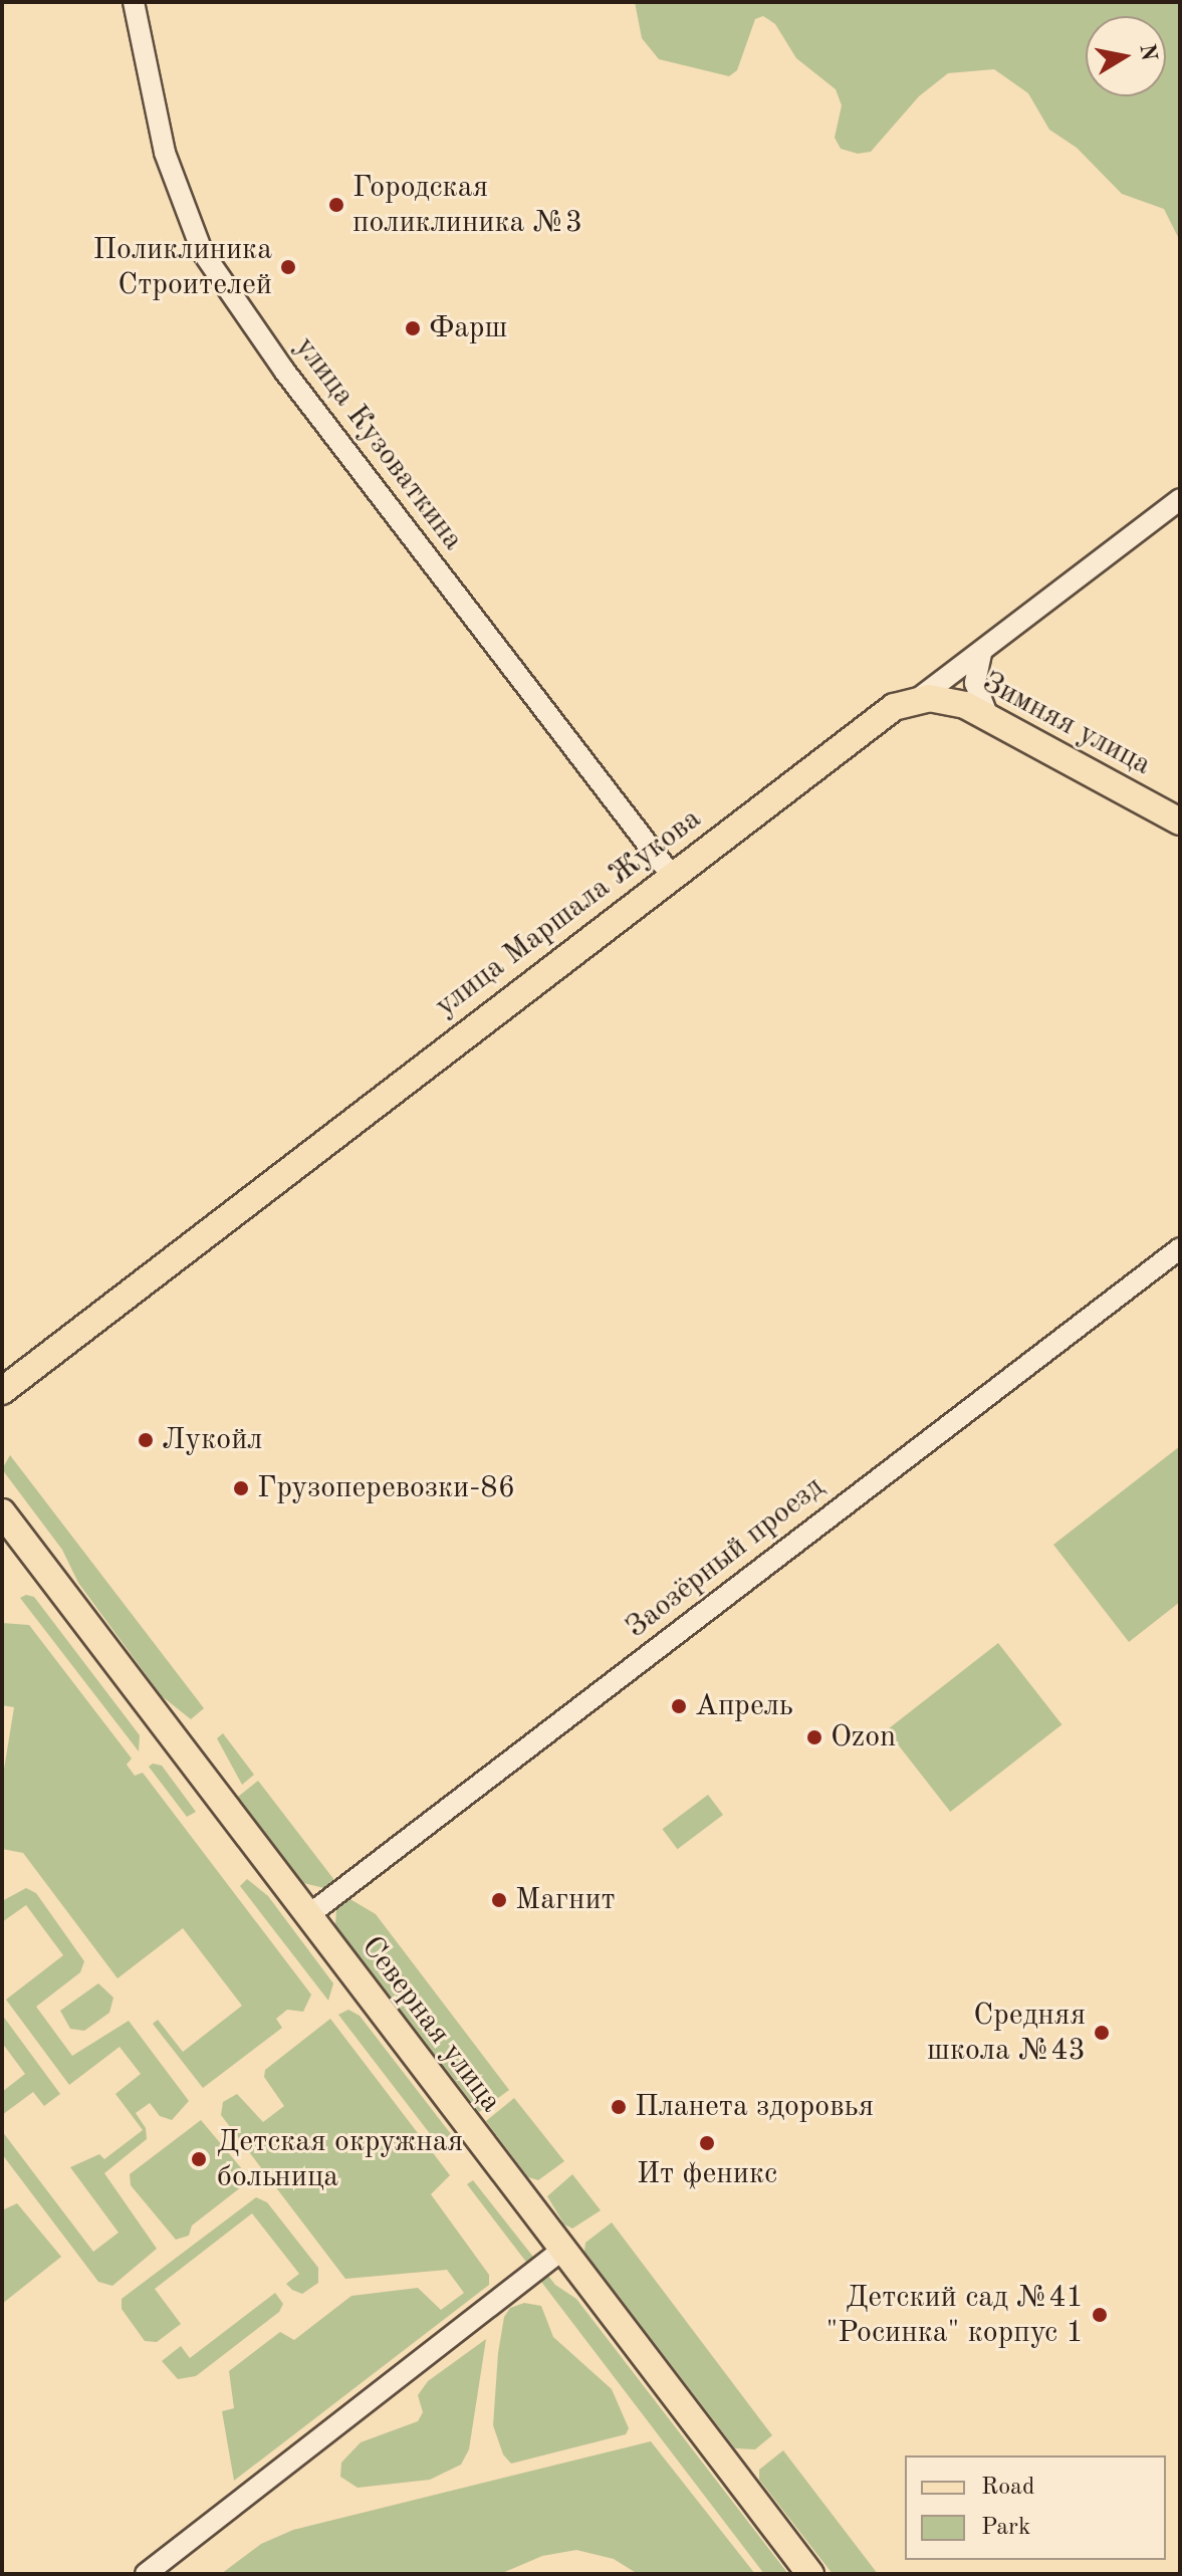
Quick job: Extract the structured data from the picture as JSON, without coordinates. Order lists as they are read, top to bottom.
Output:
{
  "streets": {
    "main road": ["Зимняя улица", "улица Маршала Жукова", "Северная улица"],
    "street": ["улица Кузоваткина", "Заозёрный проезд"]
  },
  "crossings": [
    ["улица Кузоваткина", "улица Маршала Жукова"],
    ["Зимняя улица", "улица Маршала Жукова"],
    ["Заозёрный проезд", "Северная улица"]
  ],
  "places": [
    "Городская поликлиника №3",
    "Поликлиника Строителей",
    "Фарш",
    "Лукойл",
    "Грузоперевозки-86",
    "Апрель",
    "Ozon",
    "Магнит",
    "Средняя школа №43",
    "Планета здоровья",
    "Ит феникс",
    "Детская окружная больница",
    "Детский сад №41 \"Росинка\" корпус 1"
  ],
  "legend": ["Road", "Park"],
  "north": "right"
}
